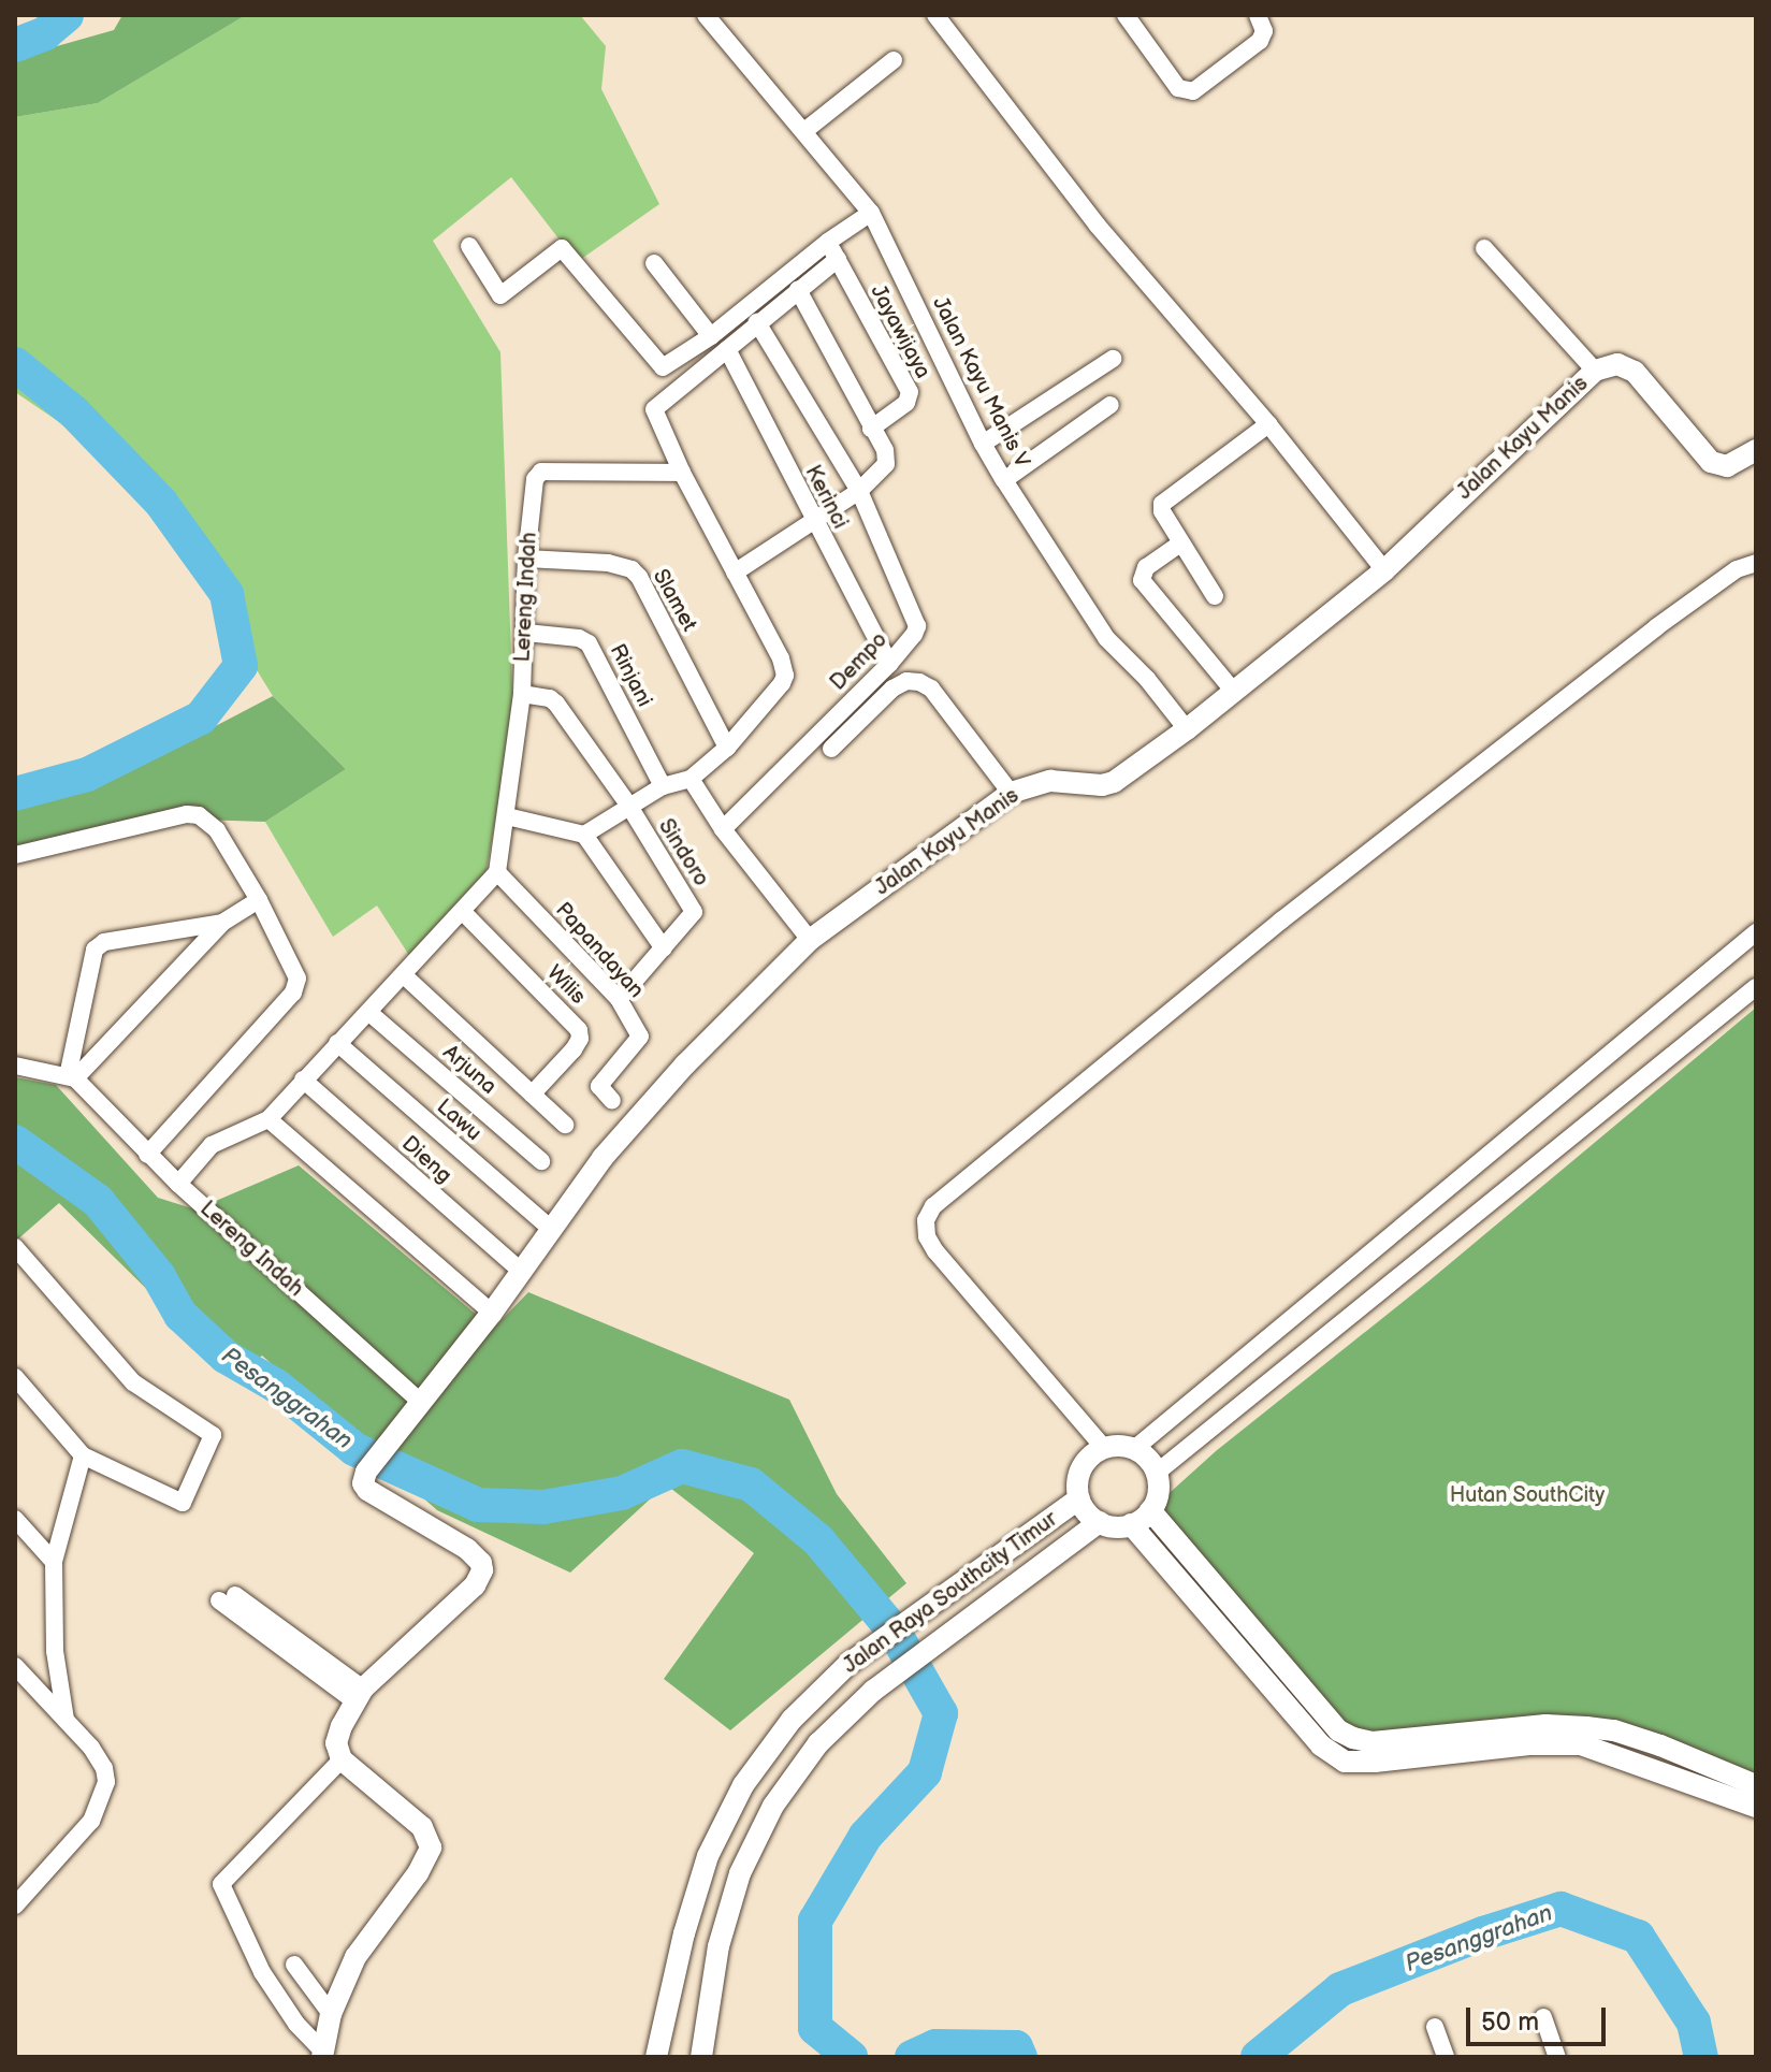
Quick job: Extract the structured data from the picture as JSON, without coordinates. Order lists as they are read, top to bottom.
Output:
{
  "streets": {
    "street": [
      "Jayawijaya",
      "Jalan Kayu Manis V",
      "Jalan Kayu Manis",
      "Kerinci",
      "Lereng Indah",
      "Slamet",
      "Dempo",
      "Rinjani",
      "Sindoro",
      "Papandayan",
      "Wilis",
      "Arjuna",
      "Lawu",
      "Dieng",
      "Jalan Raya Southcity Timur"
    ]
  },
  "crossings": [
    ["Jalan Kayu Manis V", "Jalan Kayu Manis"],
    ["Jalan Kayu Manis", "Lereng Indah"],
    ["Jalan Kayu Manis", "Lawu"],
    ["Jalan Kayu Manis", "Dieng"],
    ["Kerinci", "Dempo"],
    ["Lereng Indah", "Slamet"],
    ["Lereng Indah", "Rinjani"],
    ["Lereng Indah", "Papandayan"],
    ["Sindoro", "Papandayan"]
  ],
  "water": ["Pesanggrahan"],
  "parks": ["Hutan SouthCity"],
  "scale_bar": "50 m"
}
